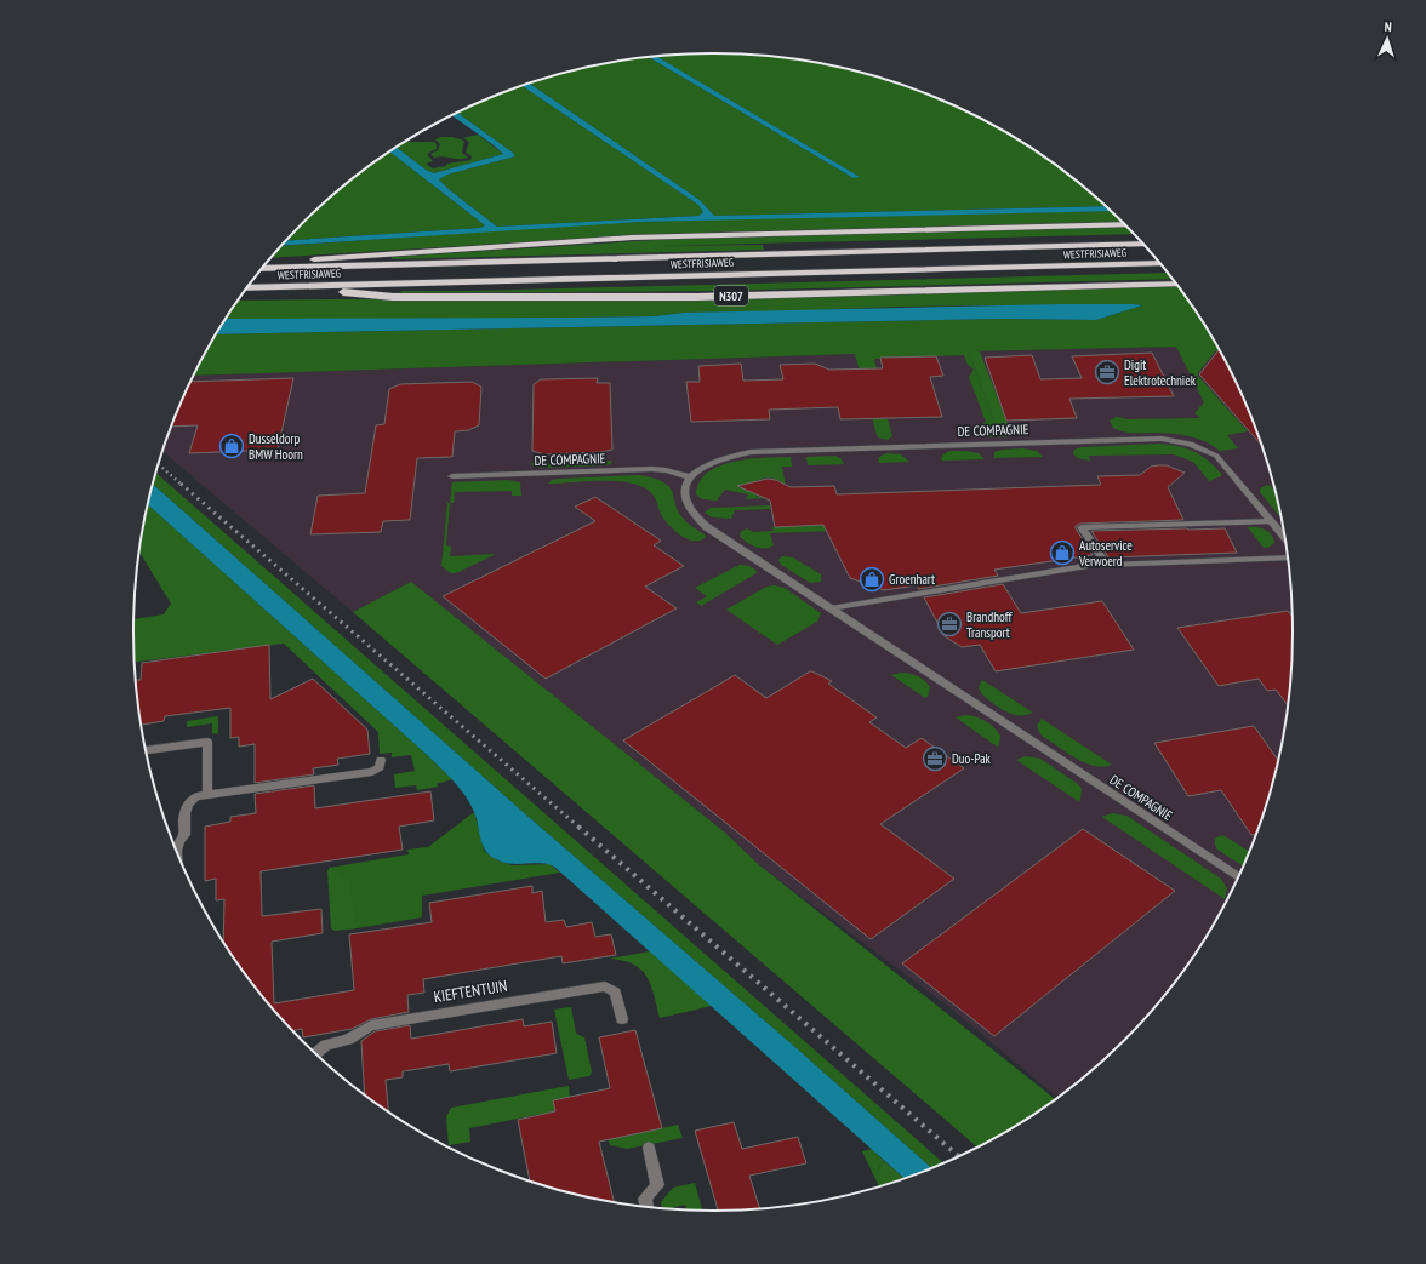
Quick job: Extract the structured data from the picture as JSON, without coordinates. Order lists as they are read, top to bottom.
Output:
{
  "streets": {
    "highway": ["WESTFRISIAWEG", "N307"],
    "street": ["DE COMPAGNIE", "KIEFTENTUIN"]
  },
  "crossings": [
    ["WESTFRISIAWEG", "N307"]
  ],
  "places": {
    "office": ["Digit Elektrotechniek", "Brandhoff Transport", "Duo-Pak"],
    "shop": ["Dusseldorp BMW Hoorn", "Autoservice Verwoerd", "Groenhart"]
  },
  "north": "top"
}
